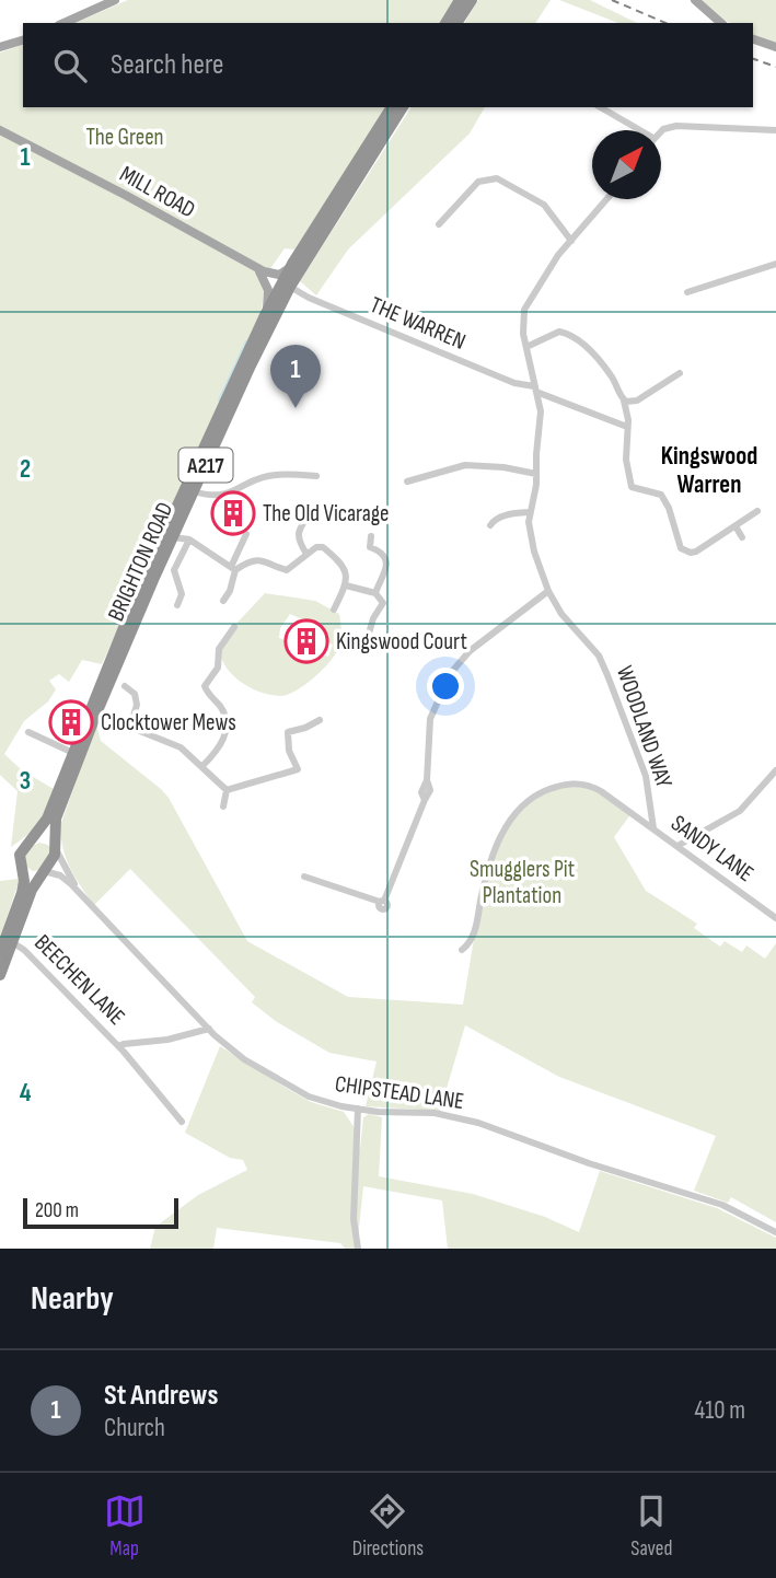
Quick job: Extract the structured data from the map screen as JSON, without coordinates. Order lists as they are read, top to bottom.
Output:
{
  "streets": {
    "highway": ["A217", "BRIGHTON ROAD"],
    "main road": ["MILL ROAD"],
    "street": [
      "THE WARREN",
      "WOODLAND WAY",
      "SANDY LANE",
      "BEECHEN LANE",
      "CHIPSTEAD LANE"
    ]
  },
  "crossings": [
    ["MILL ROAD", "BRIGHTON ROAD"],
    ["THE WARREN", "BRIGHTON ROAD"],
    ["THE WARREN", "WOODLAND WAY"],
    ["A217", "BRIGHTON ROAD"],
    ["A217", "BEECHEN LANE"],
    ["A217", "CHIPSTEAD LANE"],
    ["BRIGHTON ROAD", "CHIPSTEAD LANE"],
    ["WOODLAND WAY", "SANDY LANE"],
    ["BEECHEN LANE", "CHIPSTEAD LANE"]
  ],
  "districts": ["Kingswood Warren"],
  "parks": ["The Green", "Smugglers Pit Plantation"],
  "places": {
    "building": ["The Old Vicarage", "Kingswood Court", "Clocktower Mews"]
  },
  "scale_bar": "200 m",
  "north": "top right",
  "page": {
    "search": "Search here",
    "pins": "1",
    "scale": "200 m",
    "heading": "Nearby",
    "list": [
      {
        "mark": "1",
        "name": "St Andrews",
        "note": "Church",
        "value": "410 m"
      }
    ],
    "nav": ["Map", "Directions", "Saved"]
  },
  "grid": {
    "rows": [
      "1",
      "2",
      "3",
      "4"
    ]
  }
}
